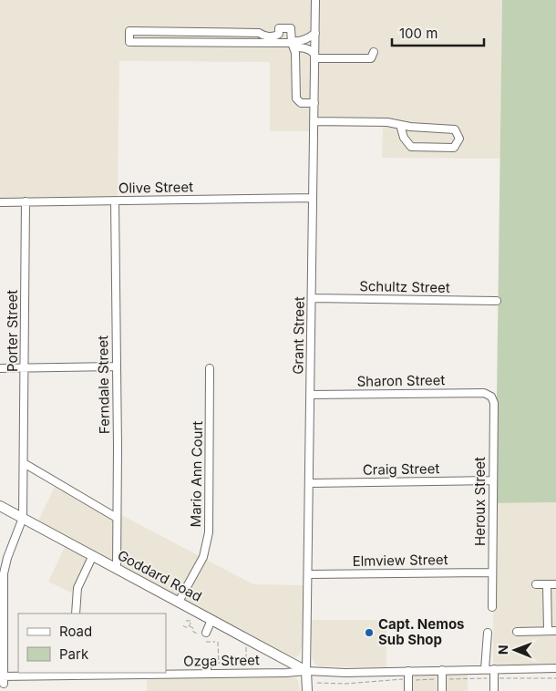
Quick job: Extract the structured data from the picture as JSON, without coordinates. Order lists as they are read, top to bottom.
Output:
{
  "streets": {
    "main road": ["Goddard Road"],
    "street": [
      "Olive Street",
      "Schultz Street",
      "Porter Street",
      "Grant Street",
      "Sharon Street",
      "Ferndale Street",
      "Craig Street",
      "Mario Ann Court",
      "Heroux Street",
      "Elmview Street",
      "Ozga Street"
    ]
  },
  "crossings": [
    ["Olive Street", "Porter Street"],
    ["Olive Street", "Grant Street"],
    ["Olive Street", "Ferndale Street"],
    ["Schultz Street", "Grant Street"],
    ["Porter Street", "Goddard Road"],
    ["Porter Street", "Ozga Street"],
    ["Grant Street", "Sharon Street"],
    ["Grant Street", "Craig Street"],
    ["Grant Street", "Elmview Street"],
    ["Grant Street", "Goddard Road"],
    ["Grant Street", "Ozga Street"],
    ["Sharon Street", "Heroux Street"],
    ["Ferndale Street", "Goddard Road"],
    ["Craig Street", "Heroux Street"],
    ["Mario Ann Court", "Goddard Road"],
    ["Heroux Street", "Elmview Street"],
    ["Goddard Road", "Ozga Street"]
  ],
  "places": ["Capt. Nemos Sub Shop"],
  "legend": ["Road", "Park"],
  "scale_bar": "100 m",
  "north": "left"
}
